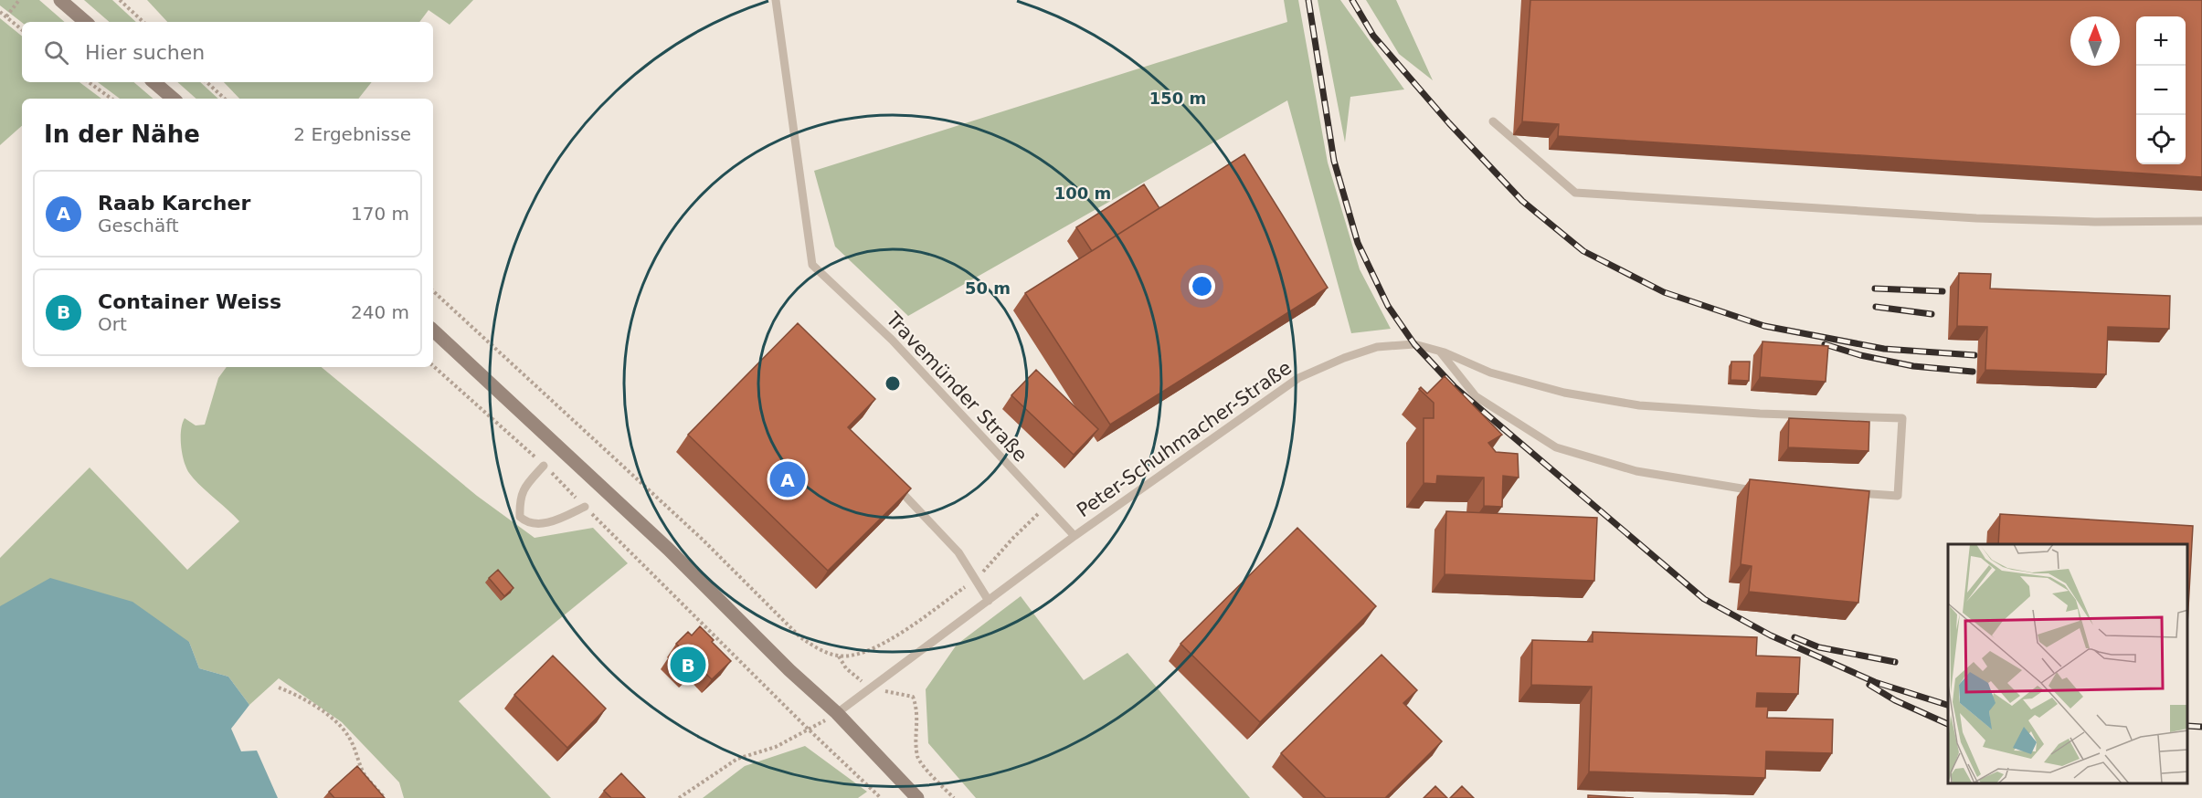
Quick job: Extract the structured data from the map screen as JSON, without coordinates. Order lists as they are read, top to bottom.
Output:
{
  "streets": {
    "lane": ["Travemünder Straße", "Peter-Schuhmacher-Straße"]
  },
  "crossings": [
    ["Travemünder Straße", "Peter-Schuhmacher-Straße"]
  ],
  "north": "top",
  "page": {
    "map_buttons": ["+", "−"],
    "search": "Hier suchen",
    "heading": ["In der Nähe", "2 Ergebnisse"],
    "list": [
      {
        "mark": "A",
        "name": "Raab Karcher",
        "note": "Geschäft",
        "value": "170 m"
      },
      {
        "mark": "B",
        "name": "Container Weiss",
        "note": "Ort",
        "value": "240 m"
      }
    ],
    "pins": ["A", "B"]
  },
  "rings": ["150 m", "100 m", "50 m"]
}
